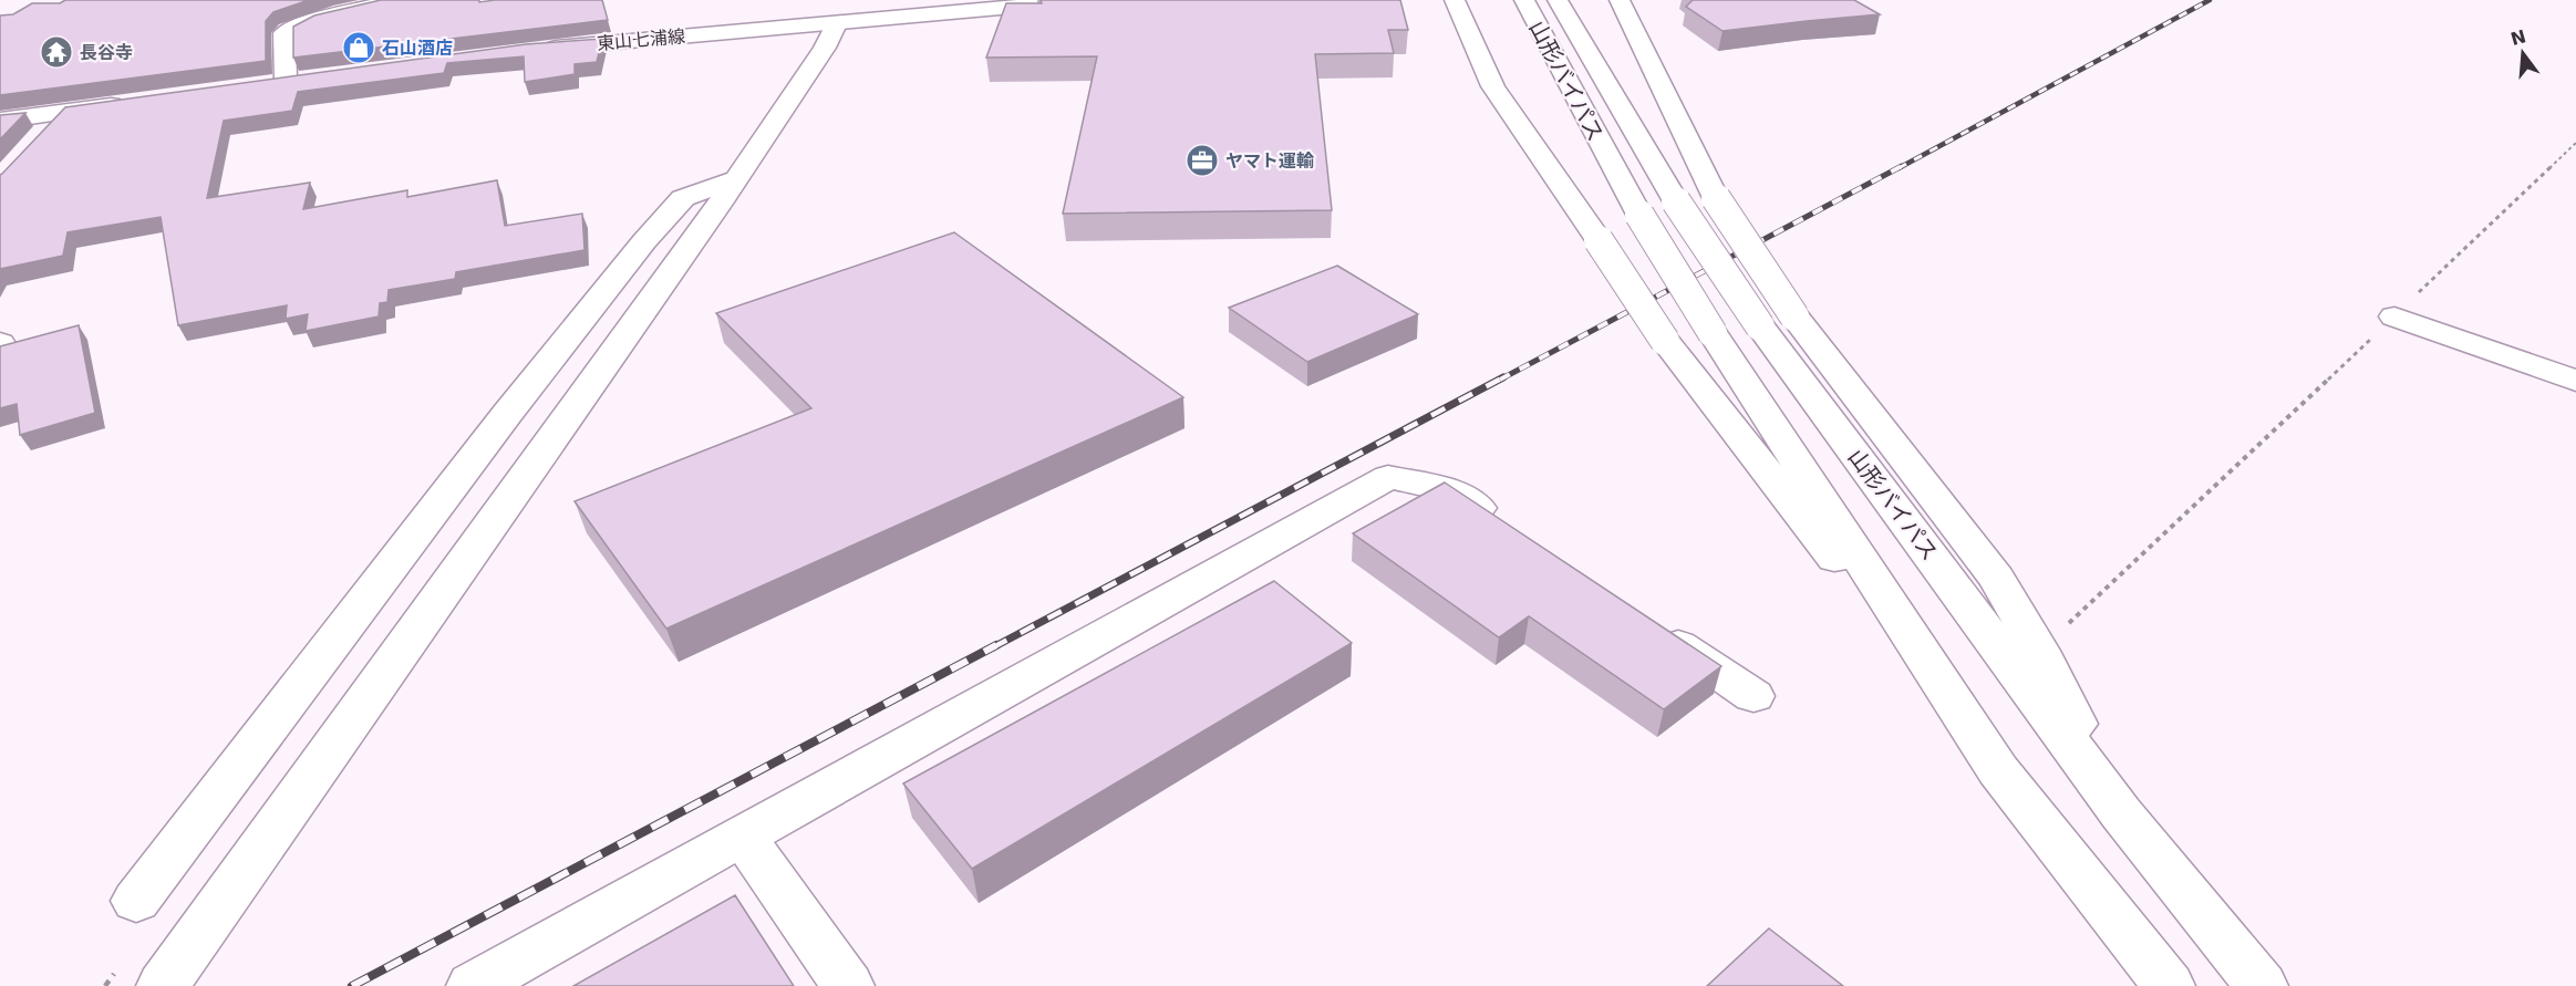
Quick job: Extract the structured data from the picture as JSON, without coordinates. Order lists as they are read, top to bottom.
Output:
{
  "streets": {
    "main road": ["東山七浦線", "山形バイパス"]
  },
  "places": {
    "shop": ["石山酒店"],
    "temple": ["長谷寺"],
    "office": ["ヤマト運輸"]
  },
  "north": "top"
}
